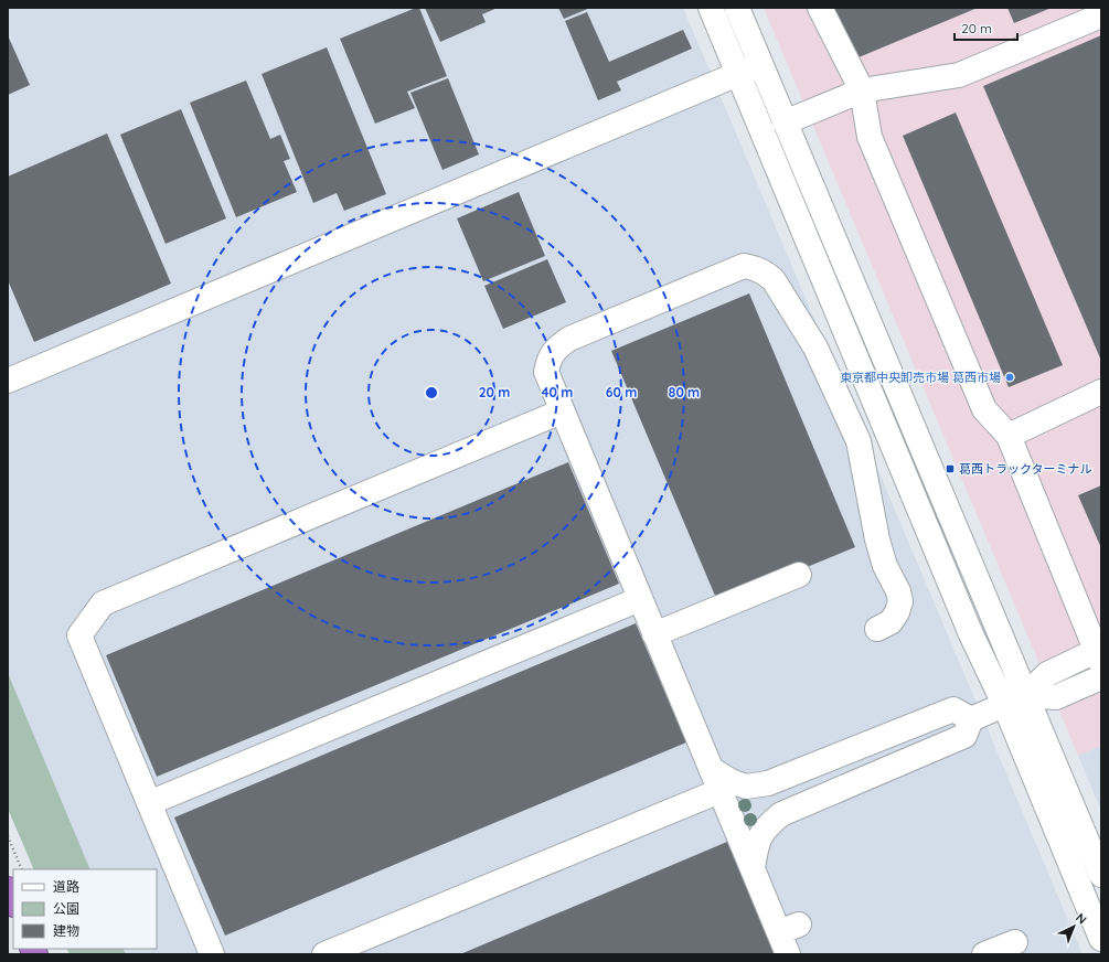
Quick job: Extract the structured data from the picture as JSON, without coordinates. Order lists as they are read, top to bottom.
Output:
{
  "places": {
    "other": ["東京都中央卸売市場 葛西市場"],
    "transit": ["葛西トラックターミナル"]
  },
  "legend": ["道路", "公園", "建物"],
  "scale_bar": "20 m",
  "north": "top right",
  "rings": [
    "20 m",
    "40 m",
    "60 m",
    "80 m"
  ]
}
